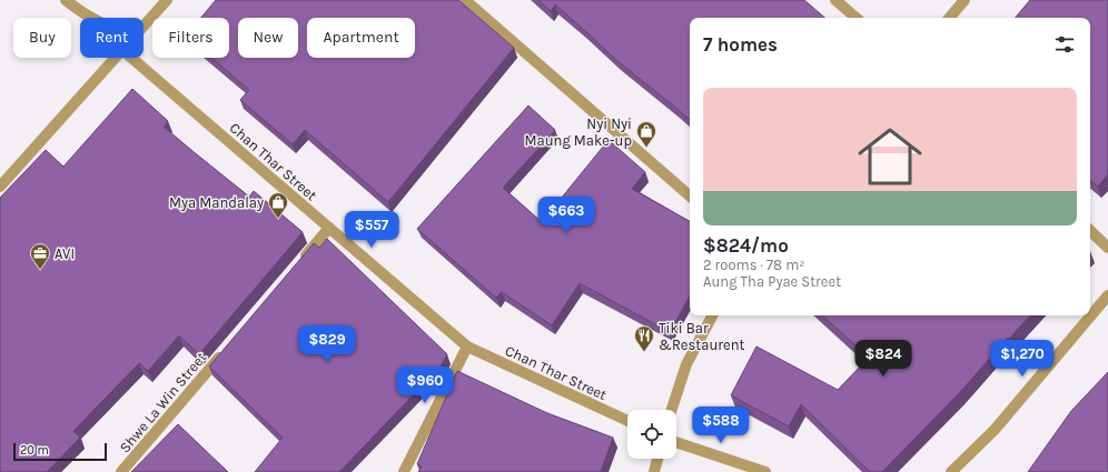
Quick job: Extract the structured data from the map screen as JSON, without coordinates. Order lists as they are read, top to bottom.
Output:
{
  "streets": {
    "street": ["Chan Thar Street", "Shwe La Win Street"]
  },
  "places": {
    "shop": ["Nyi Nyi Maung Make-up", "Mya Mandalay"],
    "office": ["AVI"],
    "restaurant": ["Tiki Bar &Restaurent"]
  },
  "scale_bar": "20 m",
  "page": {
    "chip": [
      "Buy",
      "Rent",
      "Filters",
      "New",
      "Apartment"
    ],
    "heading": "7 homes",
    "list": [
      {
        "name": "$824/mo",
        "note": "2 rooms · 78 m² · Aung Tha Pyae Street"
      }
    ],
    "price": [
      "$663",
      "$557",
      "$829",
      "$824",
      "$1,270",
      "$960",
      "$588"
    ],
    "scale": "20 m"
  }
}
